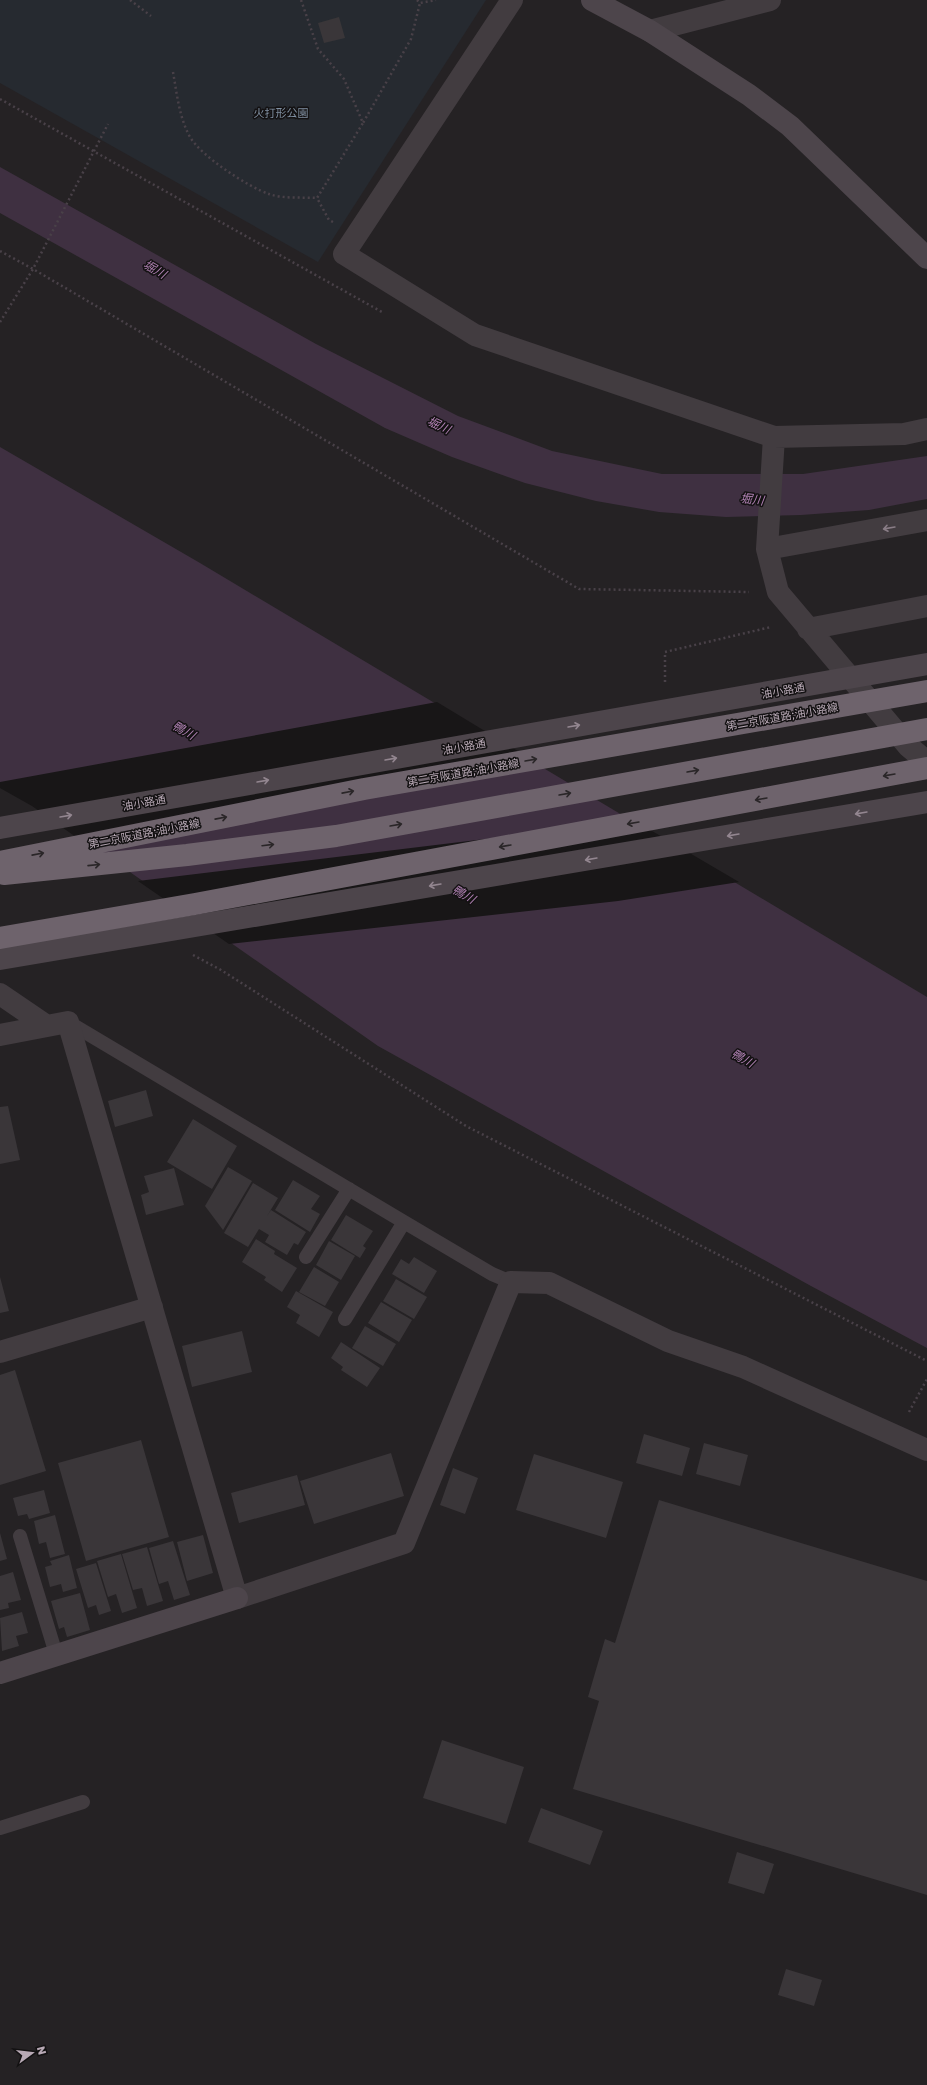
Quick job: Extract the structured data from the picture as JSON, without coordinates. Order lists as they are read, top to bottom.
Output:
{
  "streets": {
    "highway": ["第二京阪道路;油小路線"],
    "street": ["油小路通"]
  },
  "water": ["堀川", "鴨川"],
  "parks": ["火打形公園"],
  "north": "right"
}
